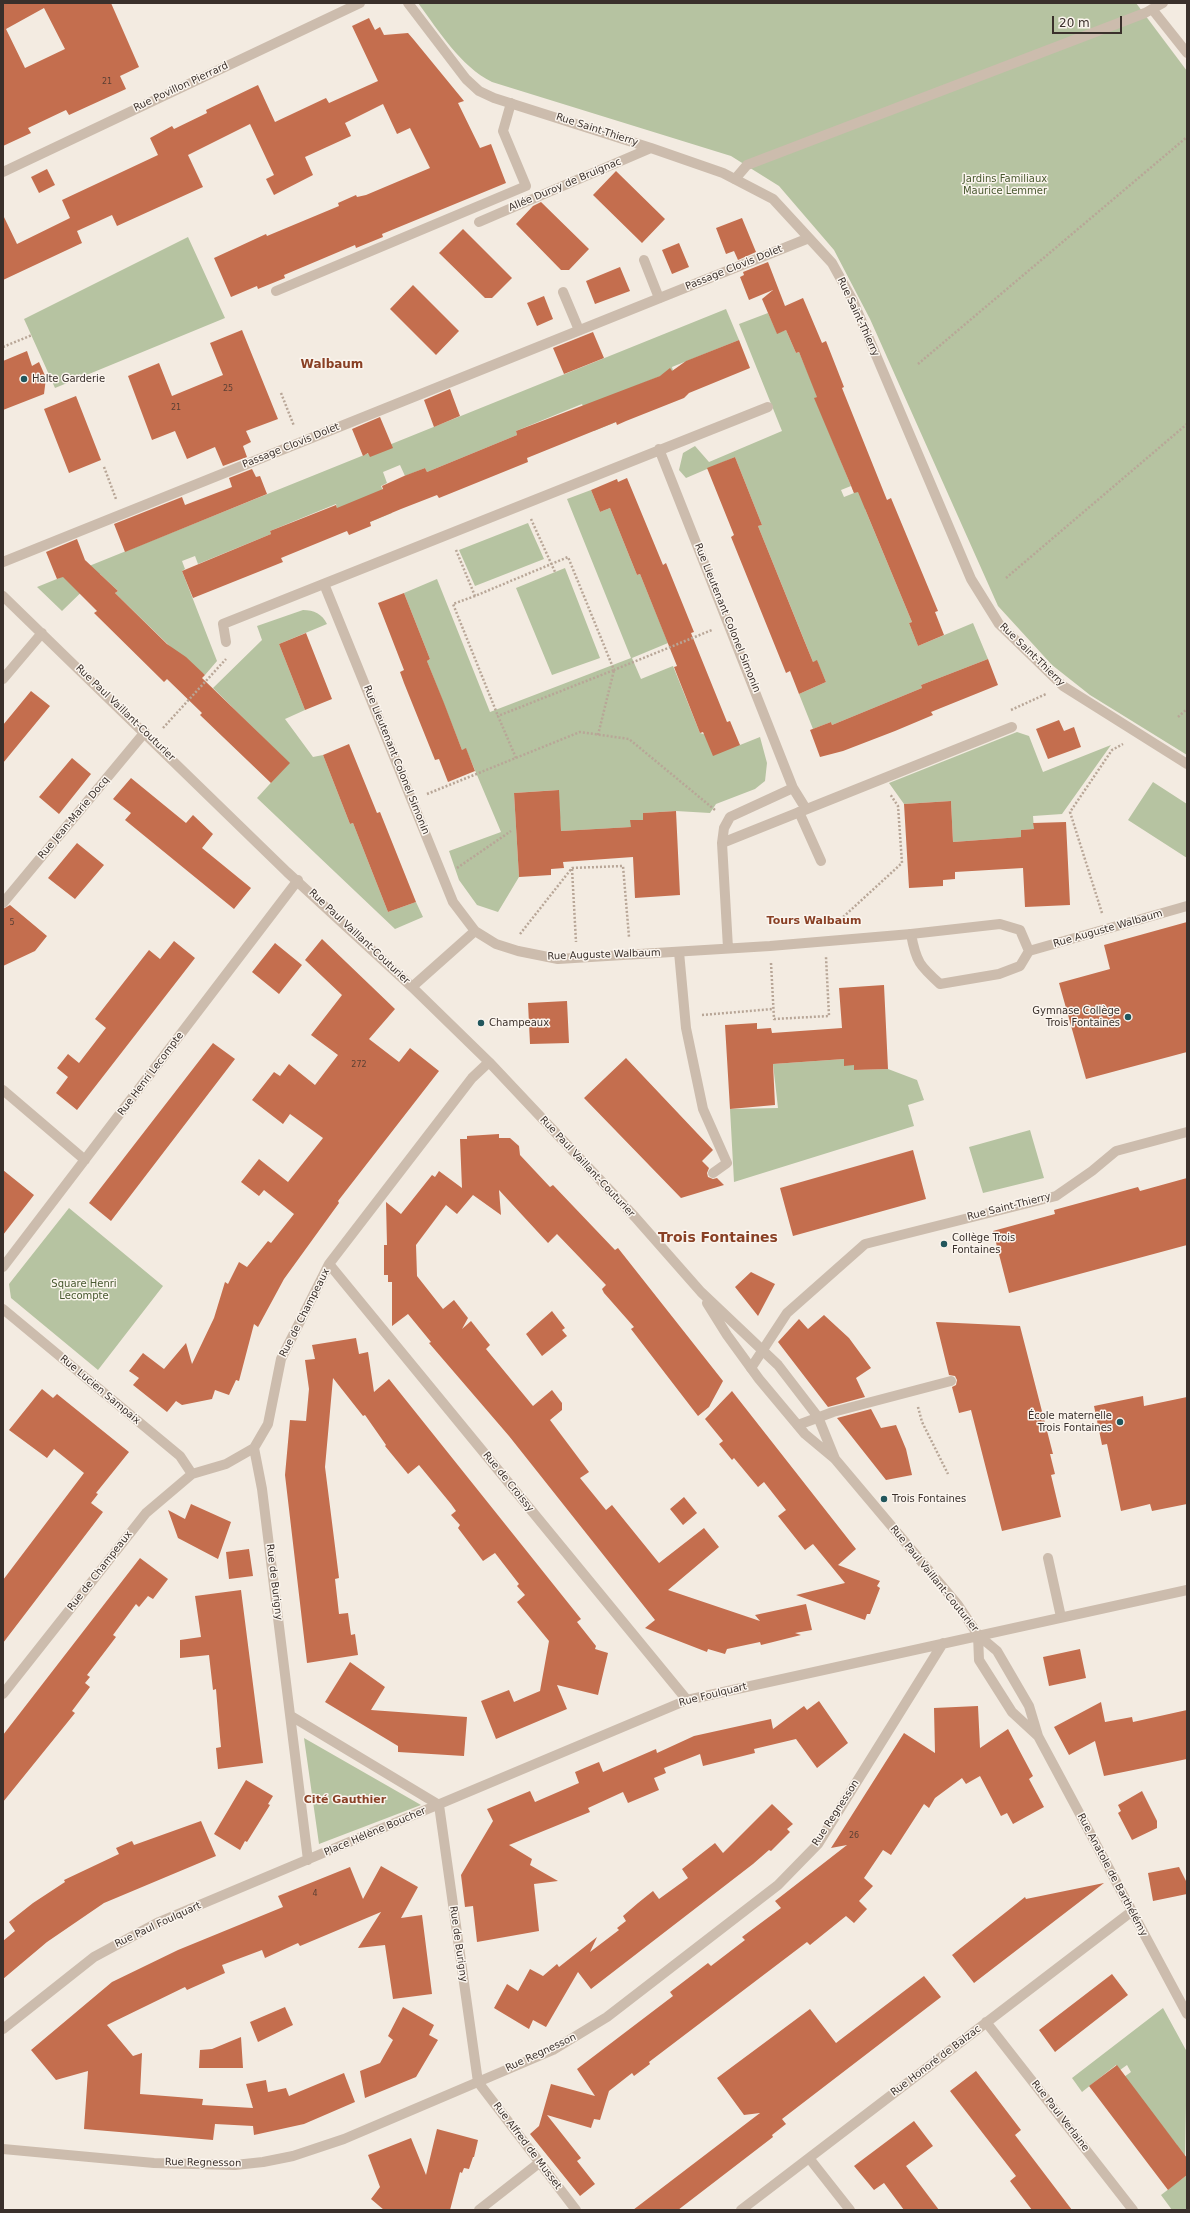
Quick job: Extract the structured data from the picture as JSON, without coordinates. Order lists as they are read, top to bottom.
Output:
{
  "streets": {
    "street": [
      "Rue Povillon Pierrard",
      "Rue Saint-Thierry",
      "Allée Duroy de Bruignac",
      "Passage Clovis Dolet",
      "Rue Lieutenant Colonel Simonin",
      "Rue Paul Vaillant-Couturier",
      "Rue Jean-Marie Docq",
      "Rue Auguste Walbaum",
      "Rue Henri Lecompte",
      "Rue de Champeaux",
      "Rue Lucien Sampaix",
      "Rue de Croissy",
      "Rue de Burigny",
      "Rue Foulquart",
      "Rue Regnesson",
      "Place Hélène Boucher",
      "Rue Anatole de Barthélémy",
      "Rue Paul Foulquart",
      "Rue Honoré de Balzac",
      "Rue Paul Verlaine",
      "Rue Alfred de Musset"
    ]
  },
  "crossings": [
    ["Rue Saint-Thierry", "Allée Duroy de Bruignac"],
    ["Rue Saint-Thierry", "Passage Clovis Dolet"],
    ["Rue Saint-Thierry", "Rue Paul Vaillant-Couturier"],
    ["Rue Lieutenant Colonel Simonin", "Rue Auguste Walbaum"],
    ["Rue Paul Vaillant-Couturier", "Rue Jean-Marie Docq"],
    ["Rue Paul Vaillant-Couturier", "Rue Henri Lecompte"],
    ["Rue Paul Vaillant-Couturier", "Rue de Champeaux"],
    ["Rue Paul Vaillant-Couturier", "Rue Foulquart"],
    ["Rue Paul Vaillant-Couturier", "Rue Anatole de Barthélémy"],
    ["Rue de Champeaux", "Rue Lucien Sampaix"],
    ["Rue de Champeaux", "Rue de Croissy"],
    ["Rue de Champeaux", "Rue de Burigny"],
    ["Rue de Croissy", "Rue Foulquart"],
    ["Rue de Burigny", "Rue Foulquart"],
    ["Rue de Burigny", "Rue Regnesson"],
    ["Rue de Burigny", "Place Hélène Boucher"],
    ["Rue de Burigny", "Rue Alfred de Musset"],
    ["Rue Foulquart", "Rue Regnesson"],
    ["Rue Foulquart", "Place Hélène Boucher"],
    ["Rue Foulquart", "Rue Anatole de Barthélémy"],
    ["Rue Regnesson", "Rue Alfred de Musset"],
    ["Place Hélène Boucher", "Rue Paul Foulquart"],
    ["Rue Anatole de Barthélémy", "Rue Honoré de Balzac"],
    ["Rue Honoré de Balzac", "Rue Paul Verlaine"]
  ],
  "districts": [
    "Walbaum",
    "Tours Walbaum",
    "Trois Fontaines",
    "Cité Gauthier"
  ],
  "parks": ["Jardins Familiaux Maurice Lemmer", "Square Henri Lecompte"],
  "places": [
    "Halte Garderie",
    "Gymnase Collège Trois Fontaines",
    "Champeaux",
    "Collège Trois Fontaines",
    "École maternelle Trois Fontaines",
    "Trois Fontaines"
  ],
  "house_numbers": [
    "21",
    "25",
    "21",
    "5",
    "272",
    "26",
    "4"
  ],
  "scale_bar": "20 m"
}
